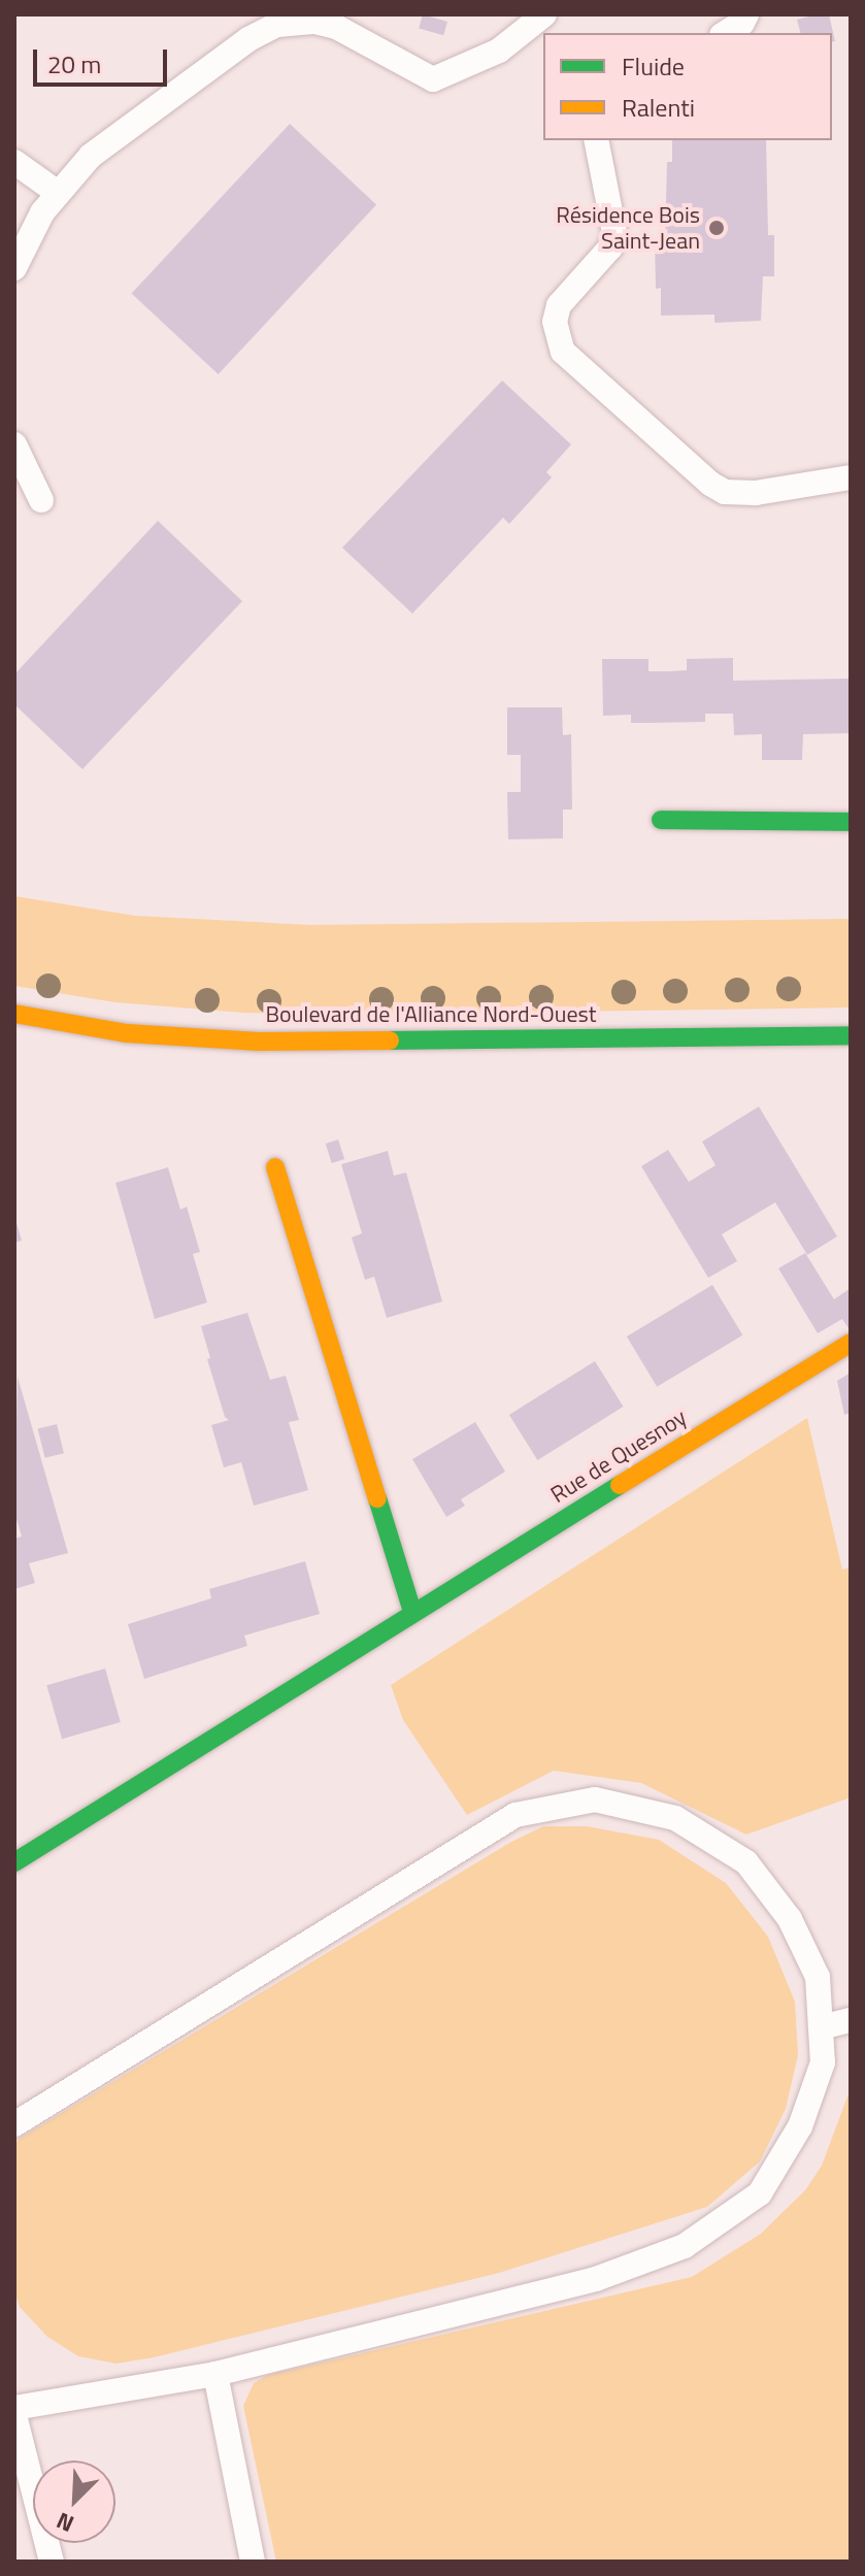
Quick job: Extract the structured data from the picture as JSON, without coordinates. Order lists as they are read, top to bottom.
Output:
{
  "streets": {
    "street": ["Boulevard de l'Alliance Nord-Ouest", "Rue de Quesnoy"]
  },
  "places": ["Résidence Bois Saint-Jean"],
  "legend": ["Fluide", "Ralenti"],
  "scale_bar": "20 m",
  "north": "bottom left"
}
